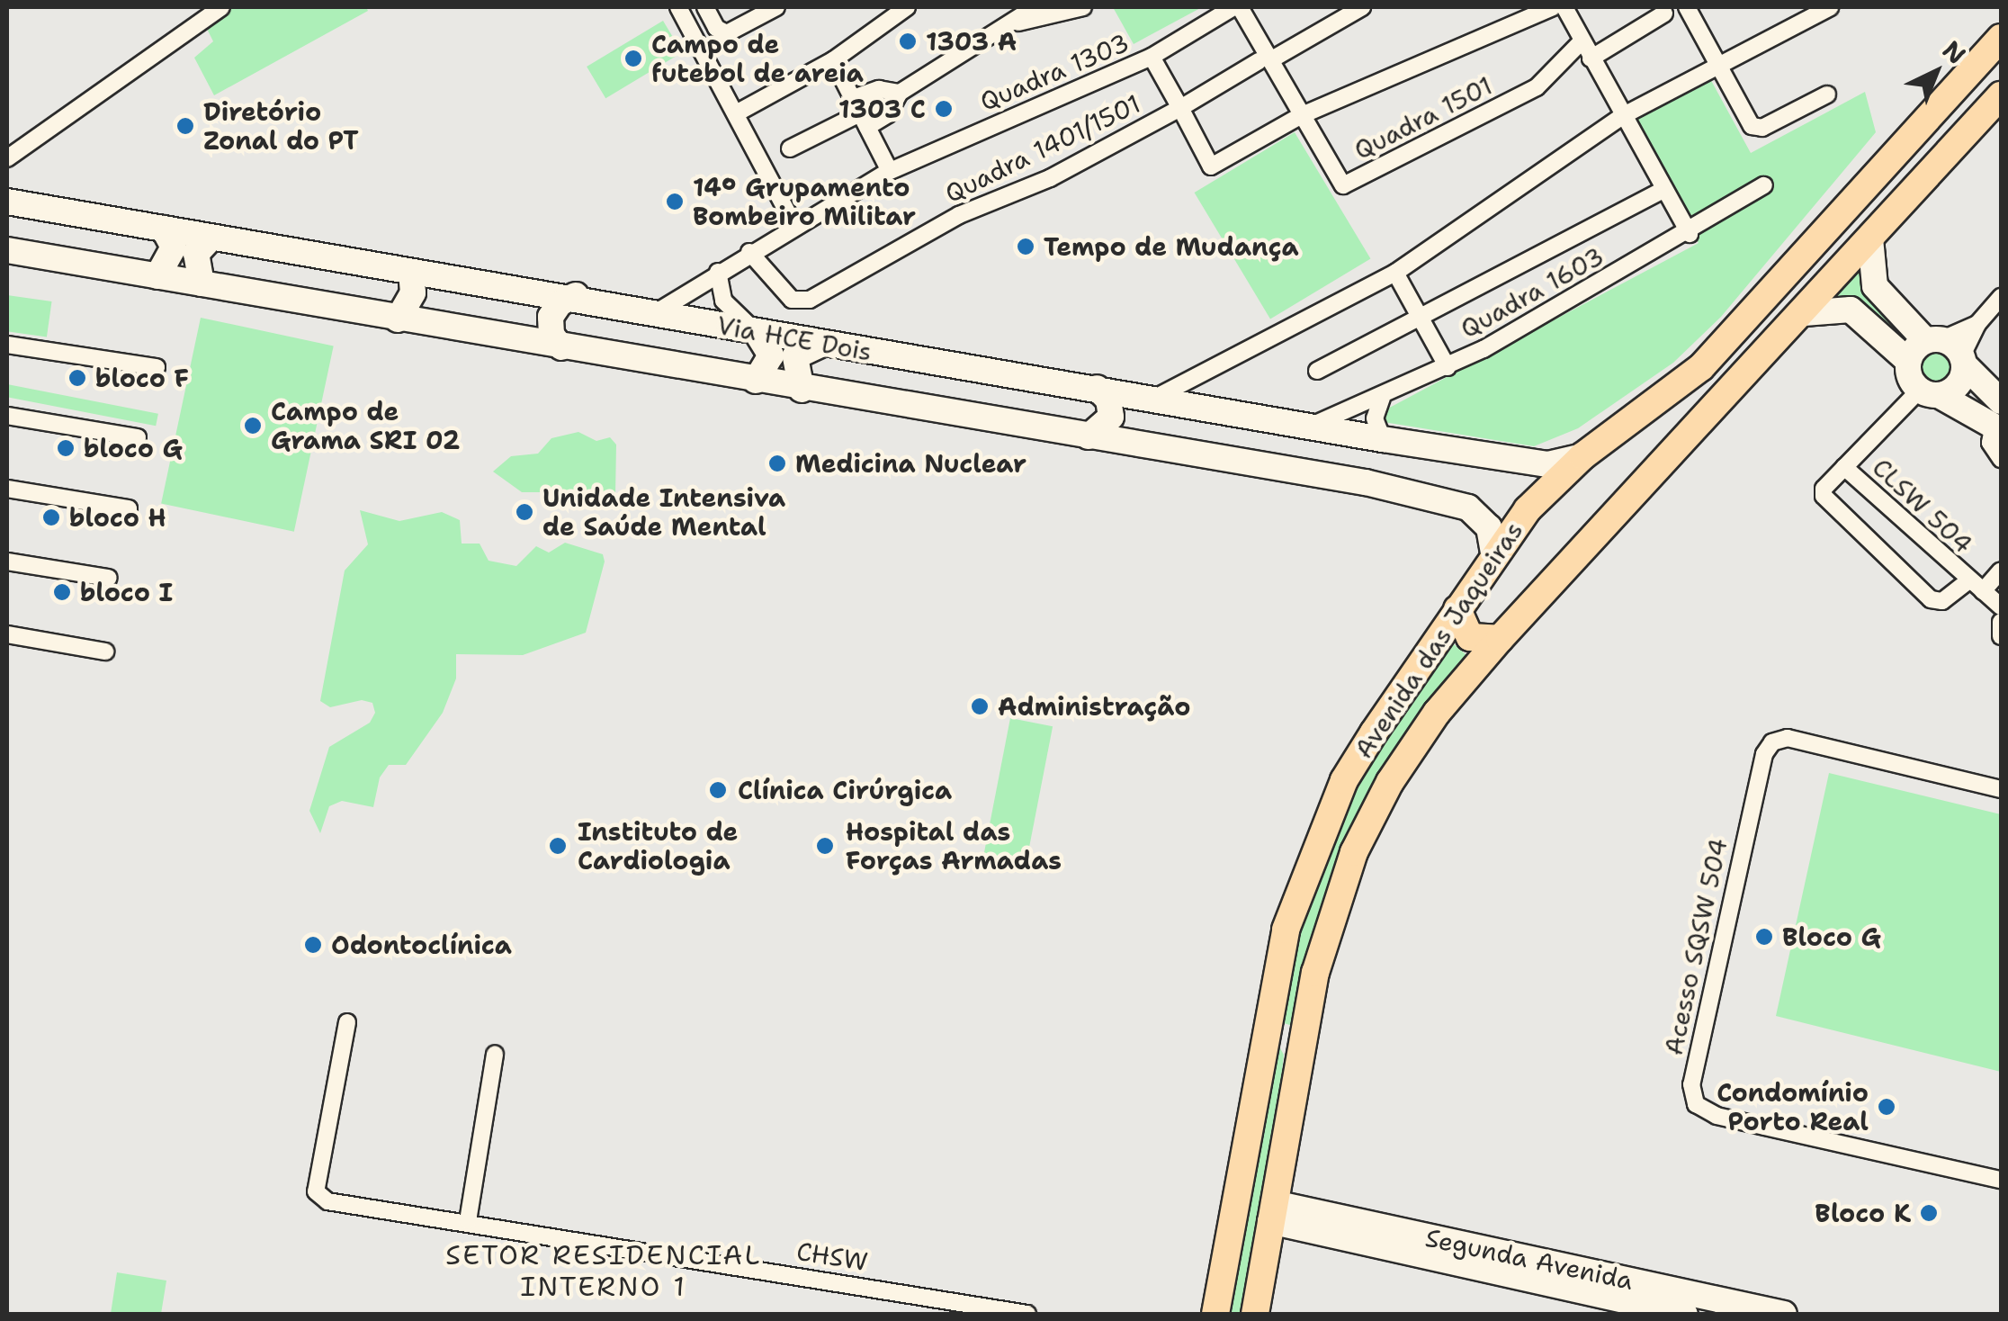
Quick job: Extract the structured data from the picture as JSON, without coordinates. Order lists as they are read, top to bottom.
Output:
{
  "streets": {
    "main road": ["Via HCE Dois", "Avenida das Jaqueiras", "Segunda Avenida"],
    "street": [
      "Quadra 1303",
      "Quadra 1501",
      "Quadra 1401/1501",
      "Quadra 1603",
      "CLSW 504",
      "Acesso SQSW 504",
      "CHSW"
    ]
  },
  "crossings": [
    ["Quadra 1303", "Quadra 1401/1501"],
    ["Quadra 1303", "Via HCE Dois"],
    ["Via HCE Dois", "Avenida das Jaqueiras"],
    ["Avenida das Jaqueiras", "Segunda Avenida"]
  ],
  "districts": ["SETOR RESIDENCIAL INTERNO 1"],
  "places": [
    "1303 A",
    "Campo de futebol de areia",
    "1303 C",
    "Diretório Zonal do PT",
    "14° Grupamento Bombeiro Militar",
    "Tempo de Mudança",
    "bloco F",
    "Campo de Grama SRI 02",
    "bloco G",
    "Medicina Nuclear",
    "Unidade Intensiva de Saúde Mental",
    "bloco H",
    "bloco I",
    "Administração",
    "Clínica Cirúrgica",
    "Instituto de Cardiologia",
    "Hospital das Forças Armadas",
    "Bloco G",
    "Odontoclínica",
    "Condomínio Porto Real",
    "Bloco K"
  ],
  "north": "top right"
}
